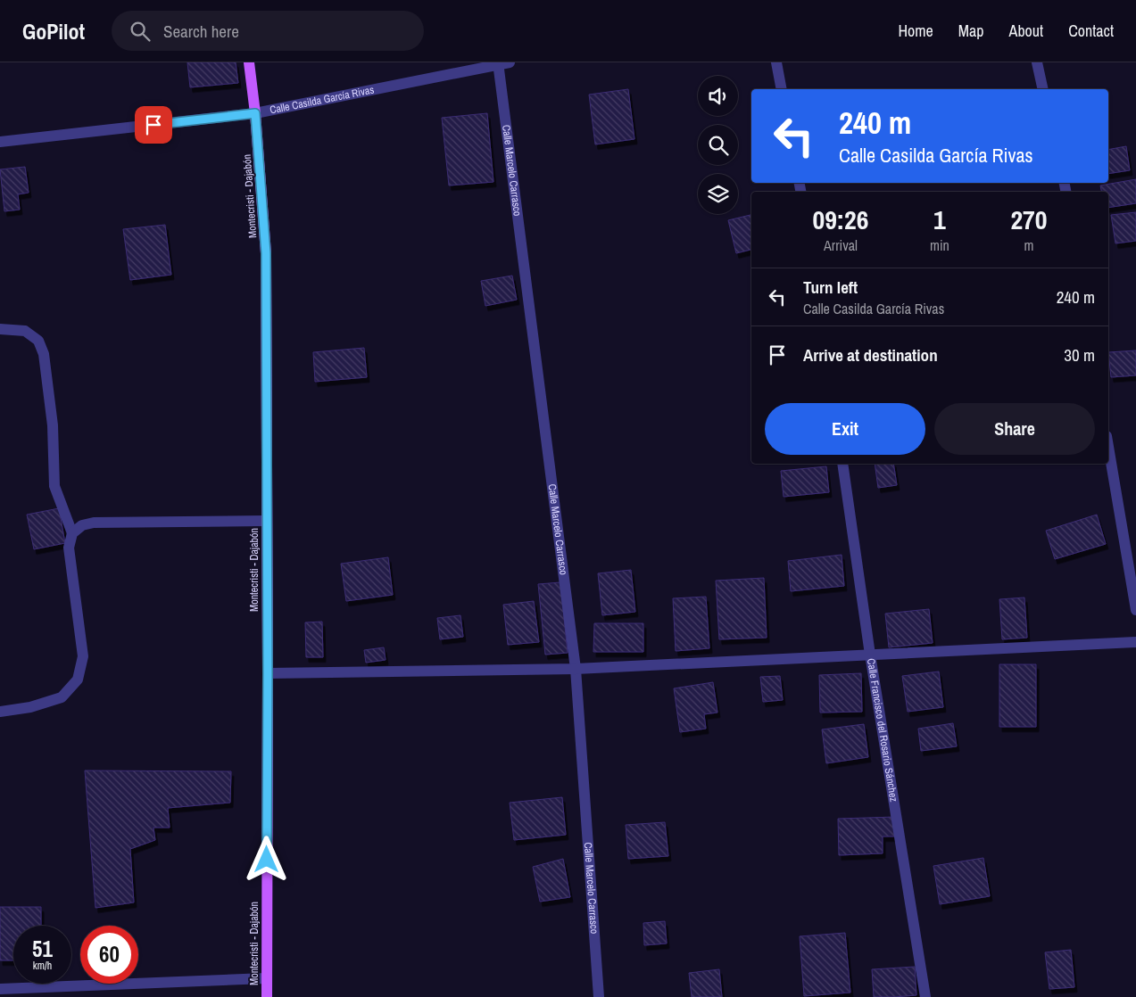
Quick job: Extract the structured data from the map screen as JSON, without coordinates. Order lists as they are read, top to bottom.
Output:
{
  "streets": {
    "main road": ["Montecristi - Dajabón"],
    "street": ["Calle Casilda García Rivas", "Calle Marcelo Carrasco", "Calle Francisco del Rosario Sánchez"]
  },
  "crossings": [
    ["Calle Casilda García Rivas", "Calle Marcelo Carrasco"],
    ["Calle Casilda García Rivas", "Montecristi - Dajabón"]
  ],
  "page": {
    "header": "GoPilot",
    "search": "Search here",
    "nav": [
      "Home",
      "Map",
      "About",
      "Contact"
    ],
    "turn": ["240 m", "Calle Casilda García Rivas"],
    "eta": [
      "09:26",
      "Arrival",
      "1",
      "min",
      "270",
      "m"
    ],
    "list": [
      {
        "name": "Turn left",
        "note": "Calle Casilda García Rivas",
        "value": "240 m"
      },
      {
        "name": "Arrive at destination",
        "value": "30 m"
      }
    ],
    "buttons": ["Exit", "Share"],
    "speed": "51 km/h",
    "limit": "60"
  }
}
